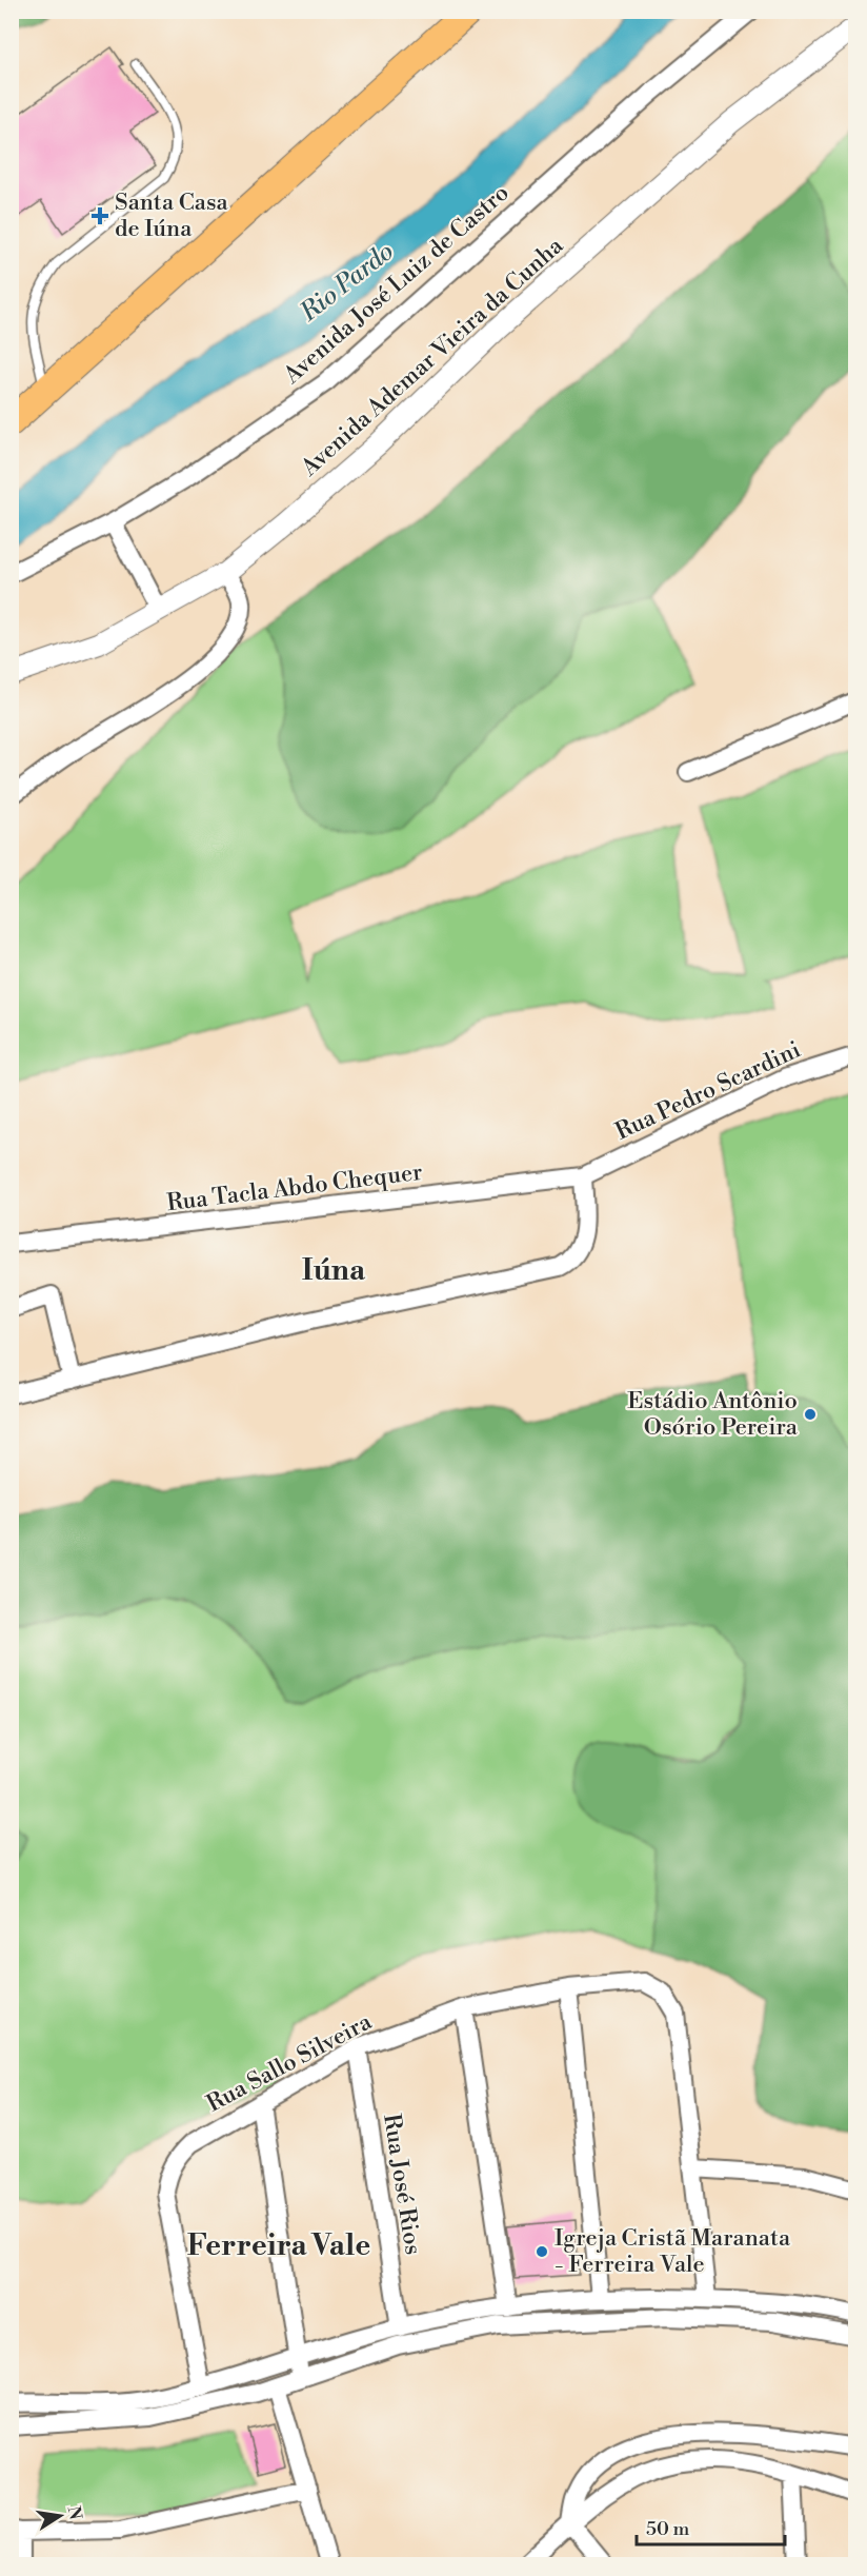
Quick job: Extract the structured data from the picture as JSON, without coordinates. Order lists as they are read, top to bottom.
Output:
{
  "streets": {
    "street": [
      "Avenida José Luiz de Castro",
      "Avenida Ademar Vieira da Cunha",
      "Rua Pedro Scardini",
      "Rua Tacla Abdo Chequer",
      "Rua Sallo Silveira",
      "Rua José Rios"
    ]
  },
  "crossings": [
    ["Rua Pedro Scardini", "Rua Tacla Abdo Chequer"],
    ["Rua Sallo Silveira", "Rua José Rios"]
  ],
  "districts": ["Iúna", "Ferreira Vale"],
  "water": ["Rio Pardo"],
  "places": {
    "health": ["Santa Casa de Iúna"],
    "other": ["Estádio Antônio Osório Pereira", "Igreja Cristã Maranata - Ferreira Vale"]
  },
  "scale_bar": "50 m",
  "north": "right"
}
